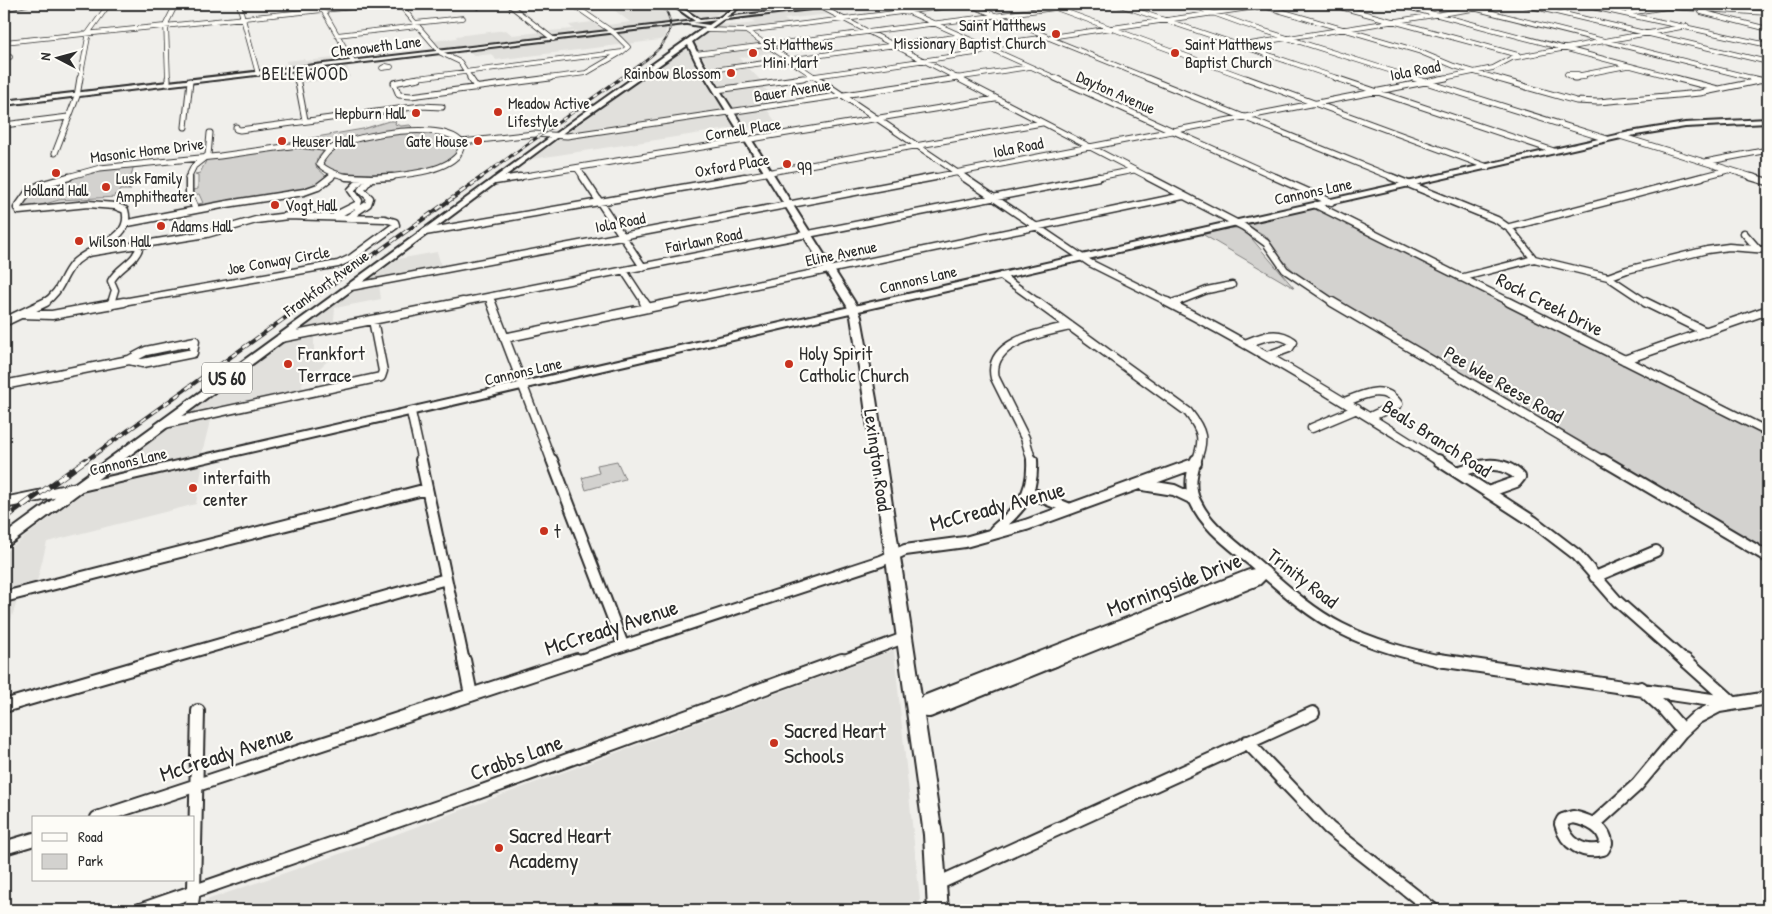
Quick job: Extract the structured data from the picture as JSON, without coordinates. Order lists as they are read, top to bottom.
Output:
{
  "streets": {
    "main road": [
      "Chenoweth Lane",
      "Cannons Lane",
      "Frankfort Avenue",
      "US 60",
      "Lexington Road"
    ],
    "street": [
      "Iola Road",
      "Bauer Avenue",
      "Dayton Avenue",
      "Cornell Place",
      "Masonic Home Drive",
      "Oxford Place",
      "Fairlawn Road",
      "Eline Avenue",
      "Joe Conway Circle",
      "Rock Creek Drive",
      "Pee Wee Reese Road",
      "Beals Branch Road",
      "McCready Avenue",
      "Trinity Road",
      "Morningside Drive",
      "Crabbs Lane"
    ]
  },
  "crossings": [
    ["Chenoweth Lane", "Pee Wee Reese Road"],
    ["Iola Road", "Dayton Avenue"],
    ["Iola Road", "Frankfort Avenue"],
    ["Iola Road", "Pee Wee Reese Road"],
    ["Iola Road", "Lexington Road"],
    ["Bauer Avenue", "Dayton Avenue"],
    ["Bauer Avenue", "Masonic Home Drive"],
    ["Bauer Avenue", "Frankfort Avenue"],
    ["Bauer Avenue", "Pee Wee Reese Road"],
    ["Bauer Avenue", "Lexington Road"],
    ["Dayton Avenue", "Cannons Lane"],
    ["Cornell Place", "Frankfort Avenue"],
    ["Cornell Place", "Pee Wee Reese Road"],
    ["Cornell Place", "Lexington Road"],
    ["Masonic Home Drive", "Frankfort Avenue"],
    ["Oxford Place", "Frankfort Avenue"],
    ["Oxford Place", "Pee Wee Reese Road"],
    ["Oxford Place", "Lexington Road"],
    ["Cannons Lane", "Frankfort Avenue"],
    ["Cannons Lane", "Rock Creek Drive"],
    ["Cannons Lane", "Pee Wee Reese Road"],
    ["Cannons Lane", "Beals Branch Road"],
    ["Cannons Lane", "Lexington Road"],
    ["Fairlawn Road", "Frankfort Avenue"],
    ["Fairlawn Road", "Pee Wee Reese Road"],
    ["Fairlawn Road", "Lexington Road"],
    ["Eline Avenue", "Pee Wee Reese Road"],
    ["Eline Avenue", "Lexington Road"],
    ["Frankfort Avenue", "Lexington Road"],
    ["Beals Branch Road", "Trinity Road"],
    ["Lexington Road", "McCready Avenue"],
    ["Lexington Road", "Morningside Drive"],
    ["Lexington Road", "Crabbs Lane"],
    ["McCready Avenue", "Trinity Road"],
    ["Trinity Road", "Morningside Drive"]
  ],
  "districts": ["BELLEWOOD"],
  "places": [
    "Saint Matthews Missionary Baptist Church",
    "St Matthews Mini Mart",
    "Saint Matthews Baptist Church",
    "Rainbow Blossom",
    "Meadow Active Lifestyle",
    "Hepburn Hall",
    "Heuser Hall",
    "Gate House",
    "qq",
    "Holland Hall",
    "Lusk Family Amphitheater",
    "Vogt Hall",
    "Adams Hall",
    "Wilson Hall",
    "Frankfort Terrace",
    "Holy Spirit Catholic Church",
    "interfaith center",
    "t",
    "Sacred Heart Schools",
    "Sacred Heart Academy"
  ],
  "legend": ["Road", "Park"],
  "north": "left"
}
